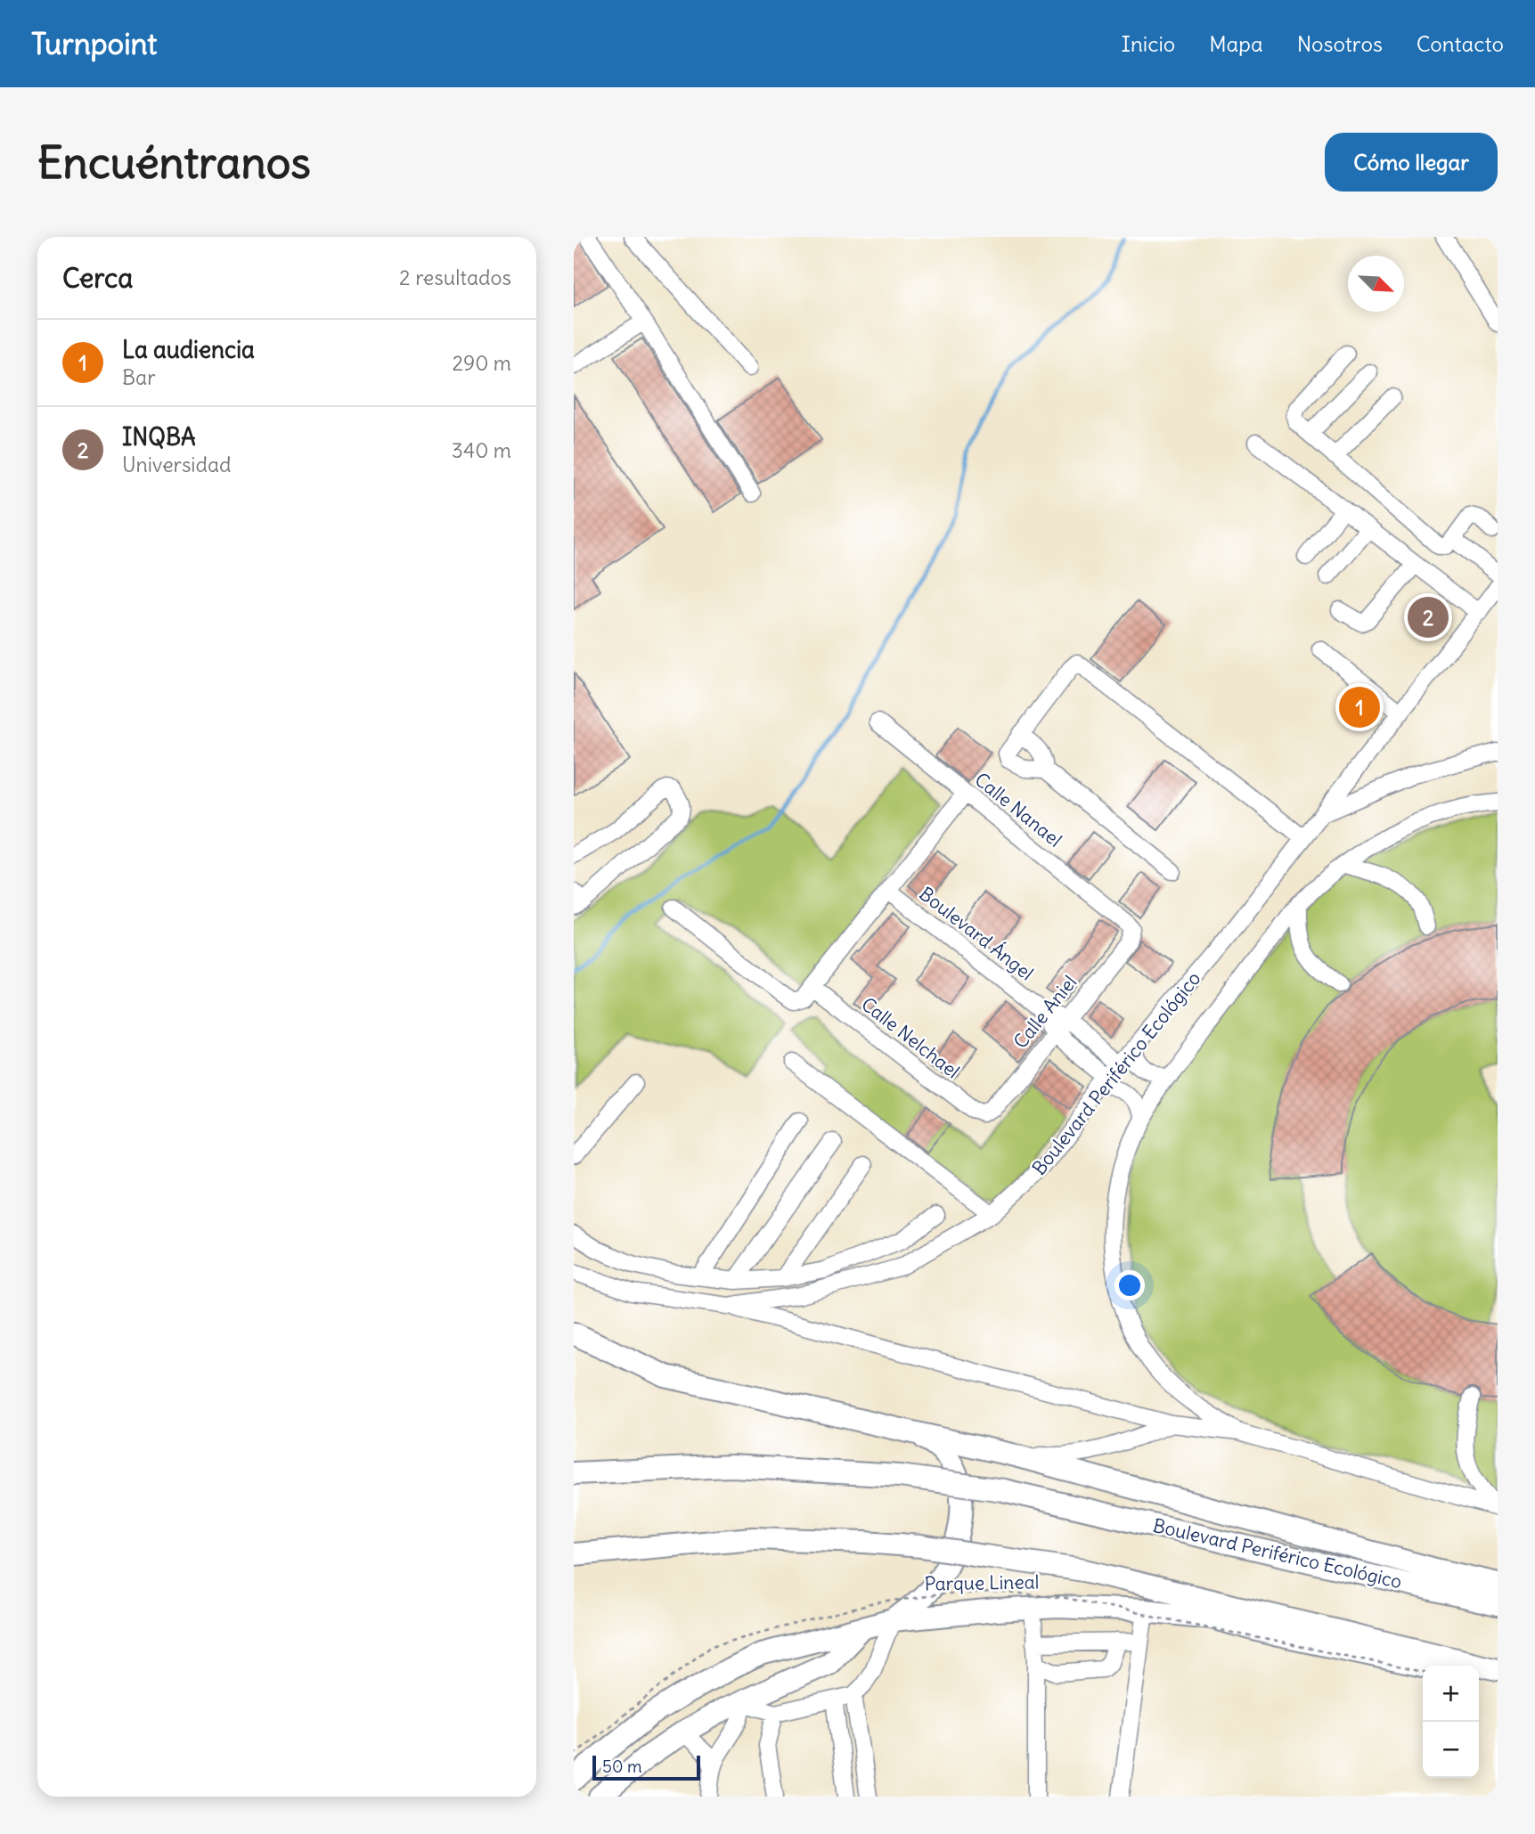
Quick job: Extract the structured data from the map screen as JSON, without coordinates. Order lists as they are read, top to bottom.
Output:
{
  "streets": {
    "highway": ["Boulevard Periférico Ecológico"],
    "street": [
      "Calle Nanael",
      "Boulevard Ángel",
      "Calle Aniel",
      "Calle Nelchael"
    ],
    "path": ["Parque Lineal"]
  },
  "crossings": [
    ["Calle Nanael", "Calle Aniel"],
    ["Boulevard Ángel", "Calle Aniel"],
    ["Boulevard Ángel", "Boulevard Periférico Ecológico"],
    ["Calle Aniel", "Calle Nelchael"]
  ],
  "scale_bar": "50 m",
  "north": "bottom right",
  "page": {
    "header": "Turnpoint",
    "nav": [
      "Inicio",
      "Mapa",
      "Nosotros",
      "Contacto"
    ],
    "buttons": "Cómo llegar",
    "title": "Encuéntranos",
    "heading": ["Cerca", "2 resultados"],
    "list": [
      {
        "mark": "1",
        "name": "La audiencia",
        "note": "Bar",
        "value": "290 m"
      },
      {
        "mark": "2",
        "name": "INQBA",
        "note": "Universidad",
        "value": "340 m"
      }
    ],
    "pins": ["2", "1"],
    "map_buttons": ["+", "−"],
    "scale": "50 m"
  }
}
